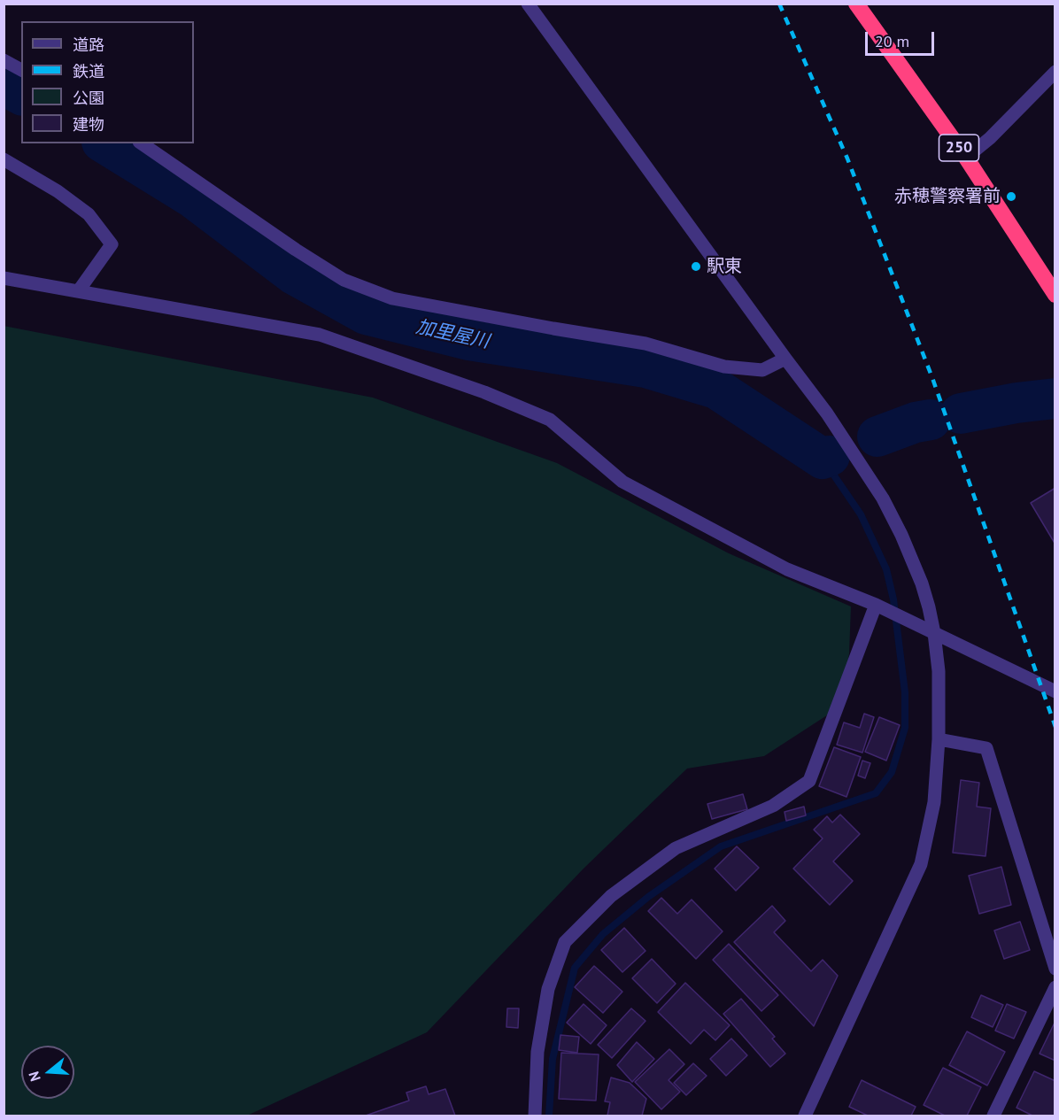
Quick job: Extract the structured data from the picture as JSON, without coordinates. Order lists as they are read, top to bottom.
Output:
{
  "streets": {
    "highway": ["250"]
  },
  "water": ["加里屋川"],
  "places": ["赤穂警察署前", "駅東"],
  "legend": [
    "道路",
    "鉄道",
    "公園",
    "建物"
  ],
  "scale_bar": "20 m",
  "north": "left"
}
